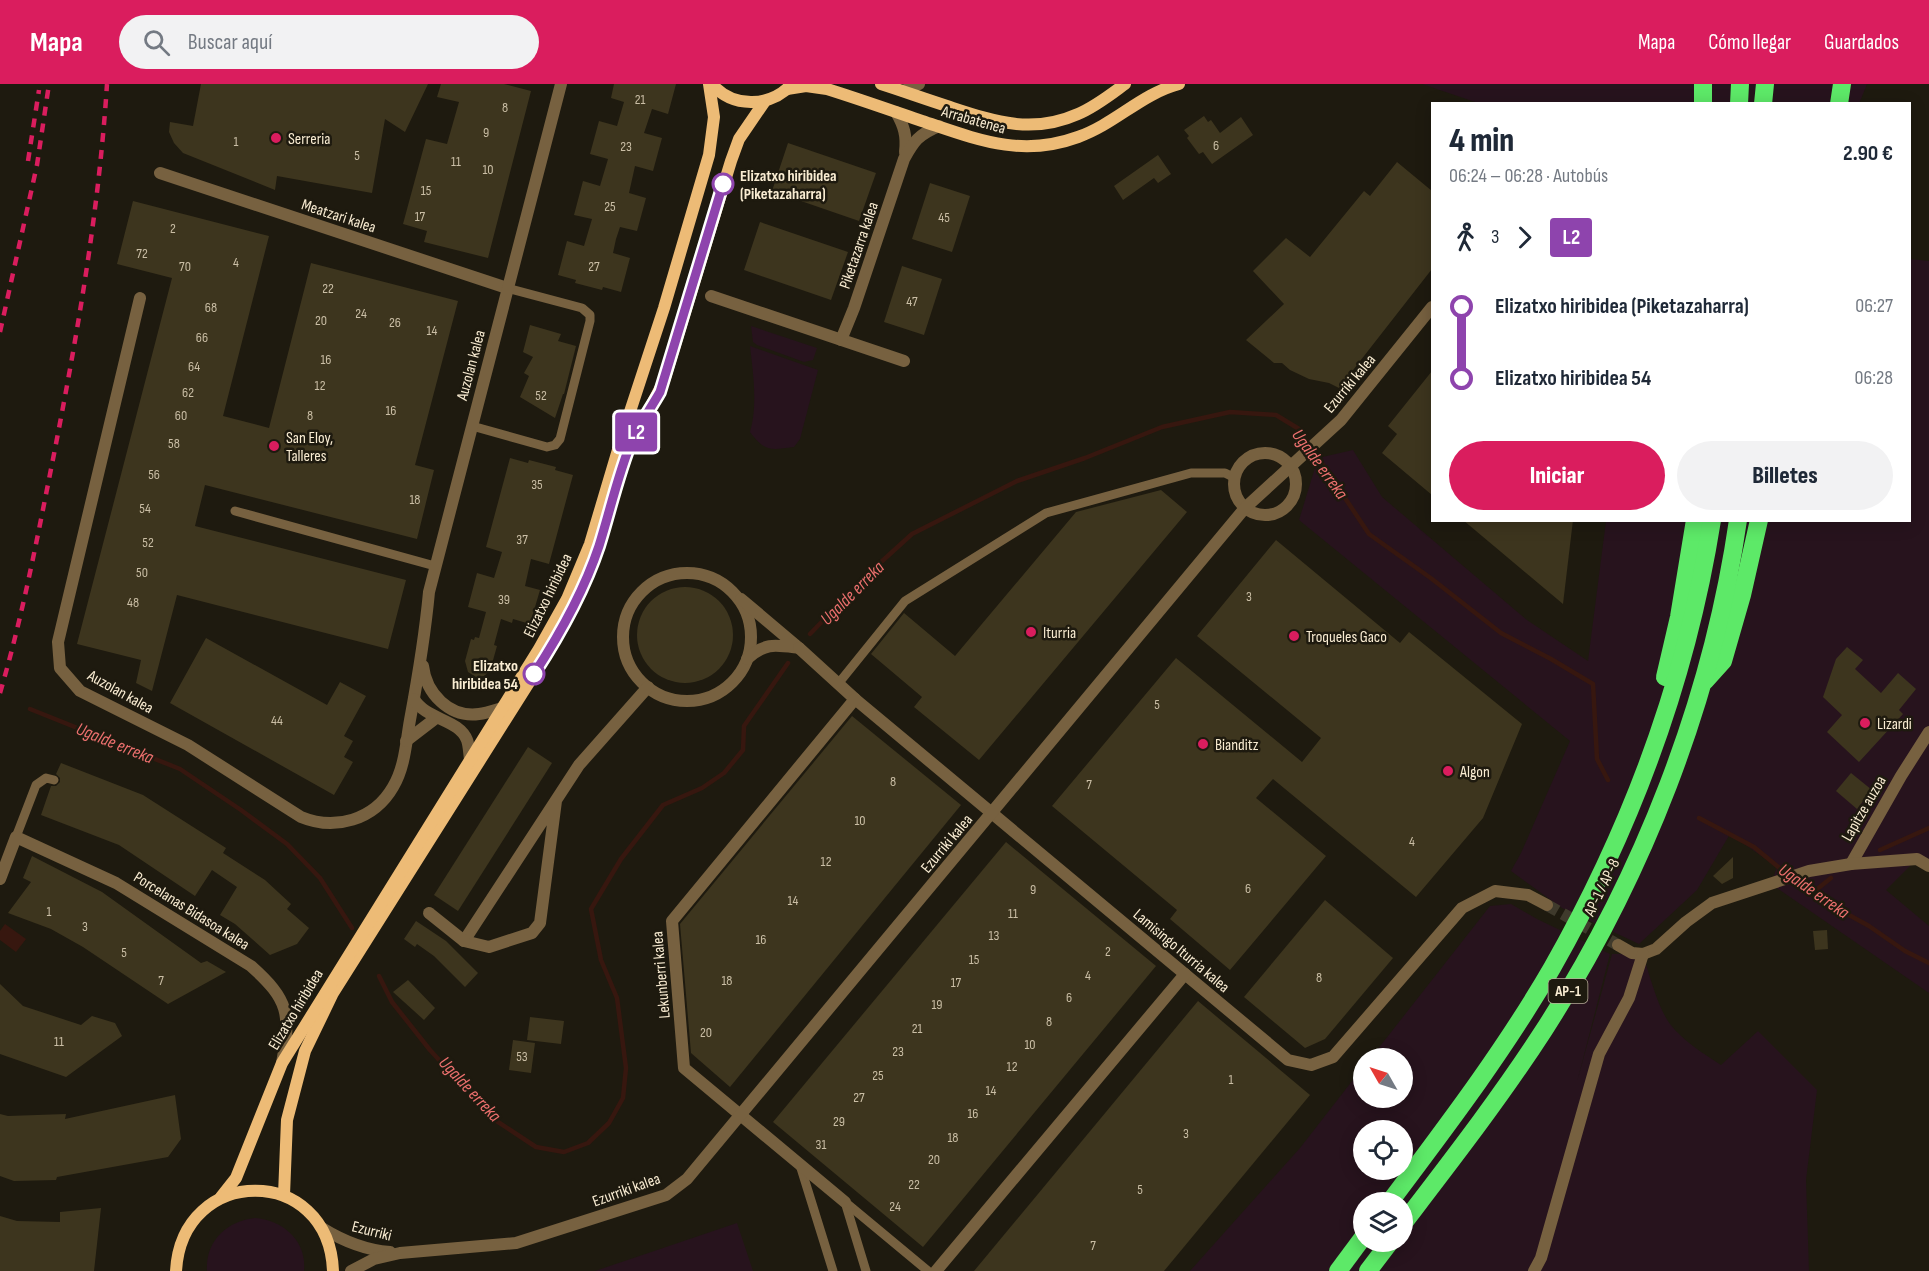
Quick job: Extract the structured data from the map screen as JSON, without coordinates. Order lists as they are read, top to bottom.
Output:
{
  "streets": {
    "highway": ["AP-1 / AP-8", "AP-1"],
    "main road": ["Arrabatenea", "Elizatxo hiribidea"],
    "street": [
      "Meatzari kalea",
      "Piketazarra kalea",
      "Auzolan kalea",
      "Ezurriki kalea",
      "Lapitze auzoa",
      "Porcelanas Bidasoa kalea",
      "Lamisingo Iturria kalea",
      "Lekunberri kalea",
      "Ezurriki"
    ]
  },
  "crossings": [
    ["Arrabatenea", "Piketazarra kalea"],
    ["Meatzari kalea", "Auzolan kalea"],
    ["Ezurriki kalea", "Lamisingo Iturria kalea"],
    ["Ezurriki kalea", "Lekunberri kalea"],
    ["Ezurriki kalea", "Ezurriki"],
    ["Elizatxo hiribidea", "Porcelanas Bidasoa kalea"],
    ["Lamisingo Iturria kalea", "Lekunberri kalea"]
  ],
  "water": ["Ugalde erreka"],
  "places": [
    "Serreria",
    "Elizatxo hiribidea (Piketazaharra)",
    "San Eloy, Talleres",
    "Iturria",
    "Troqueles Gaco",
    "Elizatxo hiribidea 54",
    "Lizardi",
    "Bianditz",
    "Algon"
  ],
  "lines": ["bus line L2"],
  "house_numbers": [
    "21",
    "8",
    "9",
    "1",
    "6",
    "23",
    "5",
    "11",
    "10",
    "15",
    "25",
    "17",
    "45",
    "2",
    "72",
    "4",
    "70",
    "27",
    "22",
    "47",
    "68",
    "24",
    "20",
    "26",
    "14",
    "66",
    "16",
    "64",
    "12",
    "62",
    "52",
    "16",
    "60",
    "8",
    "58",
    "56",
    "35",
    "18",
    "54",
    "37",
    "52",
    "50",
    "3",
    "39",
    "48",
    "5",
    "44",
    "8",
    "7",
    "10",
    "4",
    "12",
    "6",
    "9",
    "14",
    "1",
    "11",
    "3",
    "13",
    "16",
    "2",
    "5",
    "15",
    "4",
    "8",
    "7",
    "18",
    "17",
    "6",
    "19",
    "8",
    "21",
    "20",
    "11",
    "10",
    "23",
    "53",
    "12",
    "25",
    "1",
    "14",
    "27",
    "16",
    "29",
    "3",
    "18",
    "31",
    "20",
    "22",
    "5",
    "24",
    "7"
  ],
  "north": "top left",
  "page": {
    "header": "Mapa",
    "search": "Buscar aquí",
    "nav": ["Mapa", "Cómo llegar", "Guardados"],
    "on_map": "L2",
    "heading": ["4 min", "06:24 – 06:28 · Autobús", "2.90 €"],
    "legs": ["3", "L2"],
    "list": [
      {
        "name": "Elizatxo hiribidea (Piketazaharra)",
        "value": "06:27"
      },
      {
        "name": "Elizatxo hiribidea 54",
        "value": "06:28"
      }
    ],
    "buttons": ["Iniciar", "Billetes"]
  }
}
